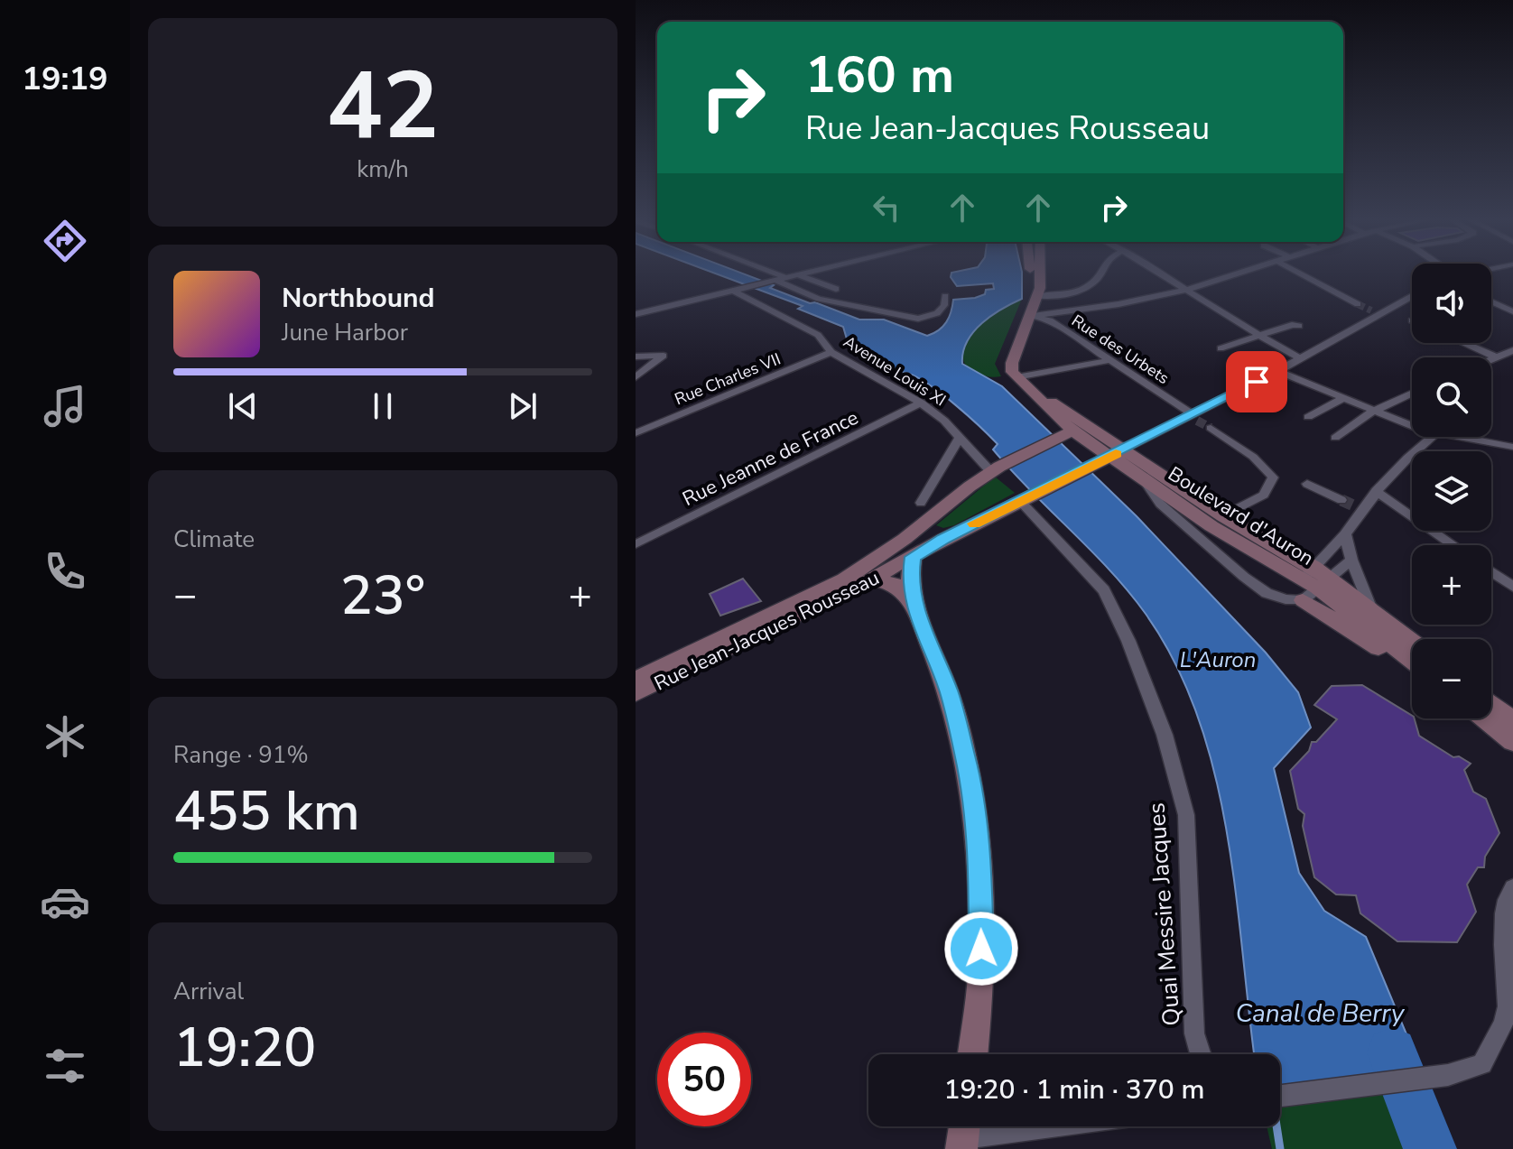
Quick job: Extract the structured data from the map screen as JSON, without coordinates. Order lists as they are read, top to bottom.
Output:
{
  "streets": {
    "main road": ["Boulevard d'Auron", "Rue Jean-Jacques Rousseau"],
    "street": [
      "Rue des Urbets",
      "Avenue Louis XI",
      "Rue Charles VII",
      "Rue Jeanne de France",
      "Quai Messire Jacques"
    ]
  },
  "crossings": [
    ["Avenue Louis XI", "Rue Charles VII"],
    ["Avenue Louis XI", "Rue Jeanne de France"],
    ["Avenue Louis XI", "Rue Jean-Jacques Rousseau"],
    ["Boulevard d'Auron", "Rue Jean-Jacques Rousseau"],
    ["Rue Jean-Jacques Rousseau", "Quai Messire Jacques"]
  ],
  "water": ["L'Auron", "Canal de Berry"],
  "page": {
    "tabs": "19:19",
    "tile": [
      ["42", "km/h"],
      "Climate",
      ["Range · 91%", "455 km"],
      ["Arrival", "19:20"]
    ],
    "turn": ["160 m", "Rue Jean-Jacques Rousseau"],
    "map_buttons": ["+", "−"],
    "song": ["Northbound", "June Harbor"],
    "heat": ["−", "23°", "+"],
    "limit": "50",
    "trip": "19:20 · 1 min · 370 m"
  }
}
